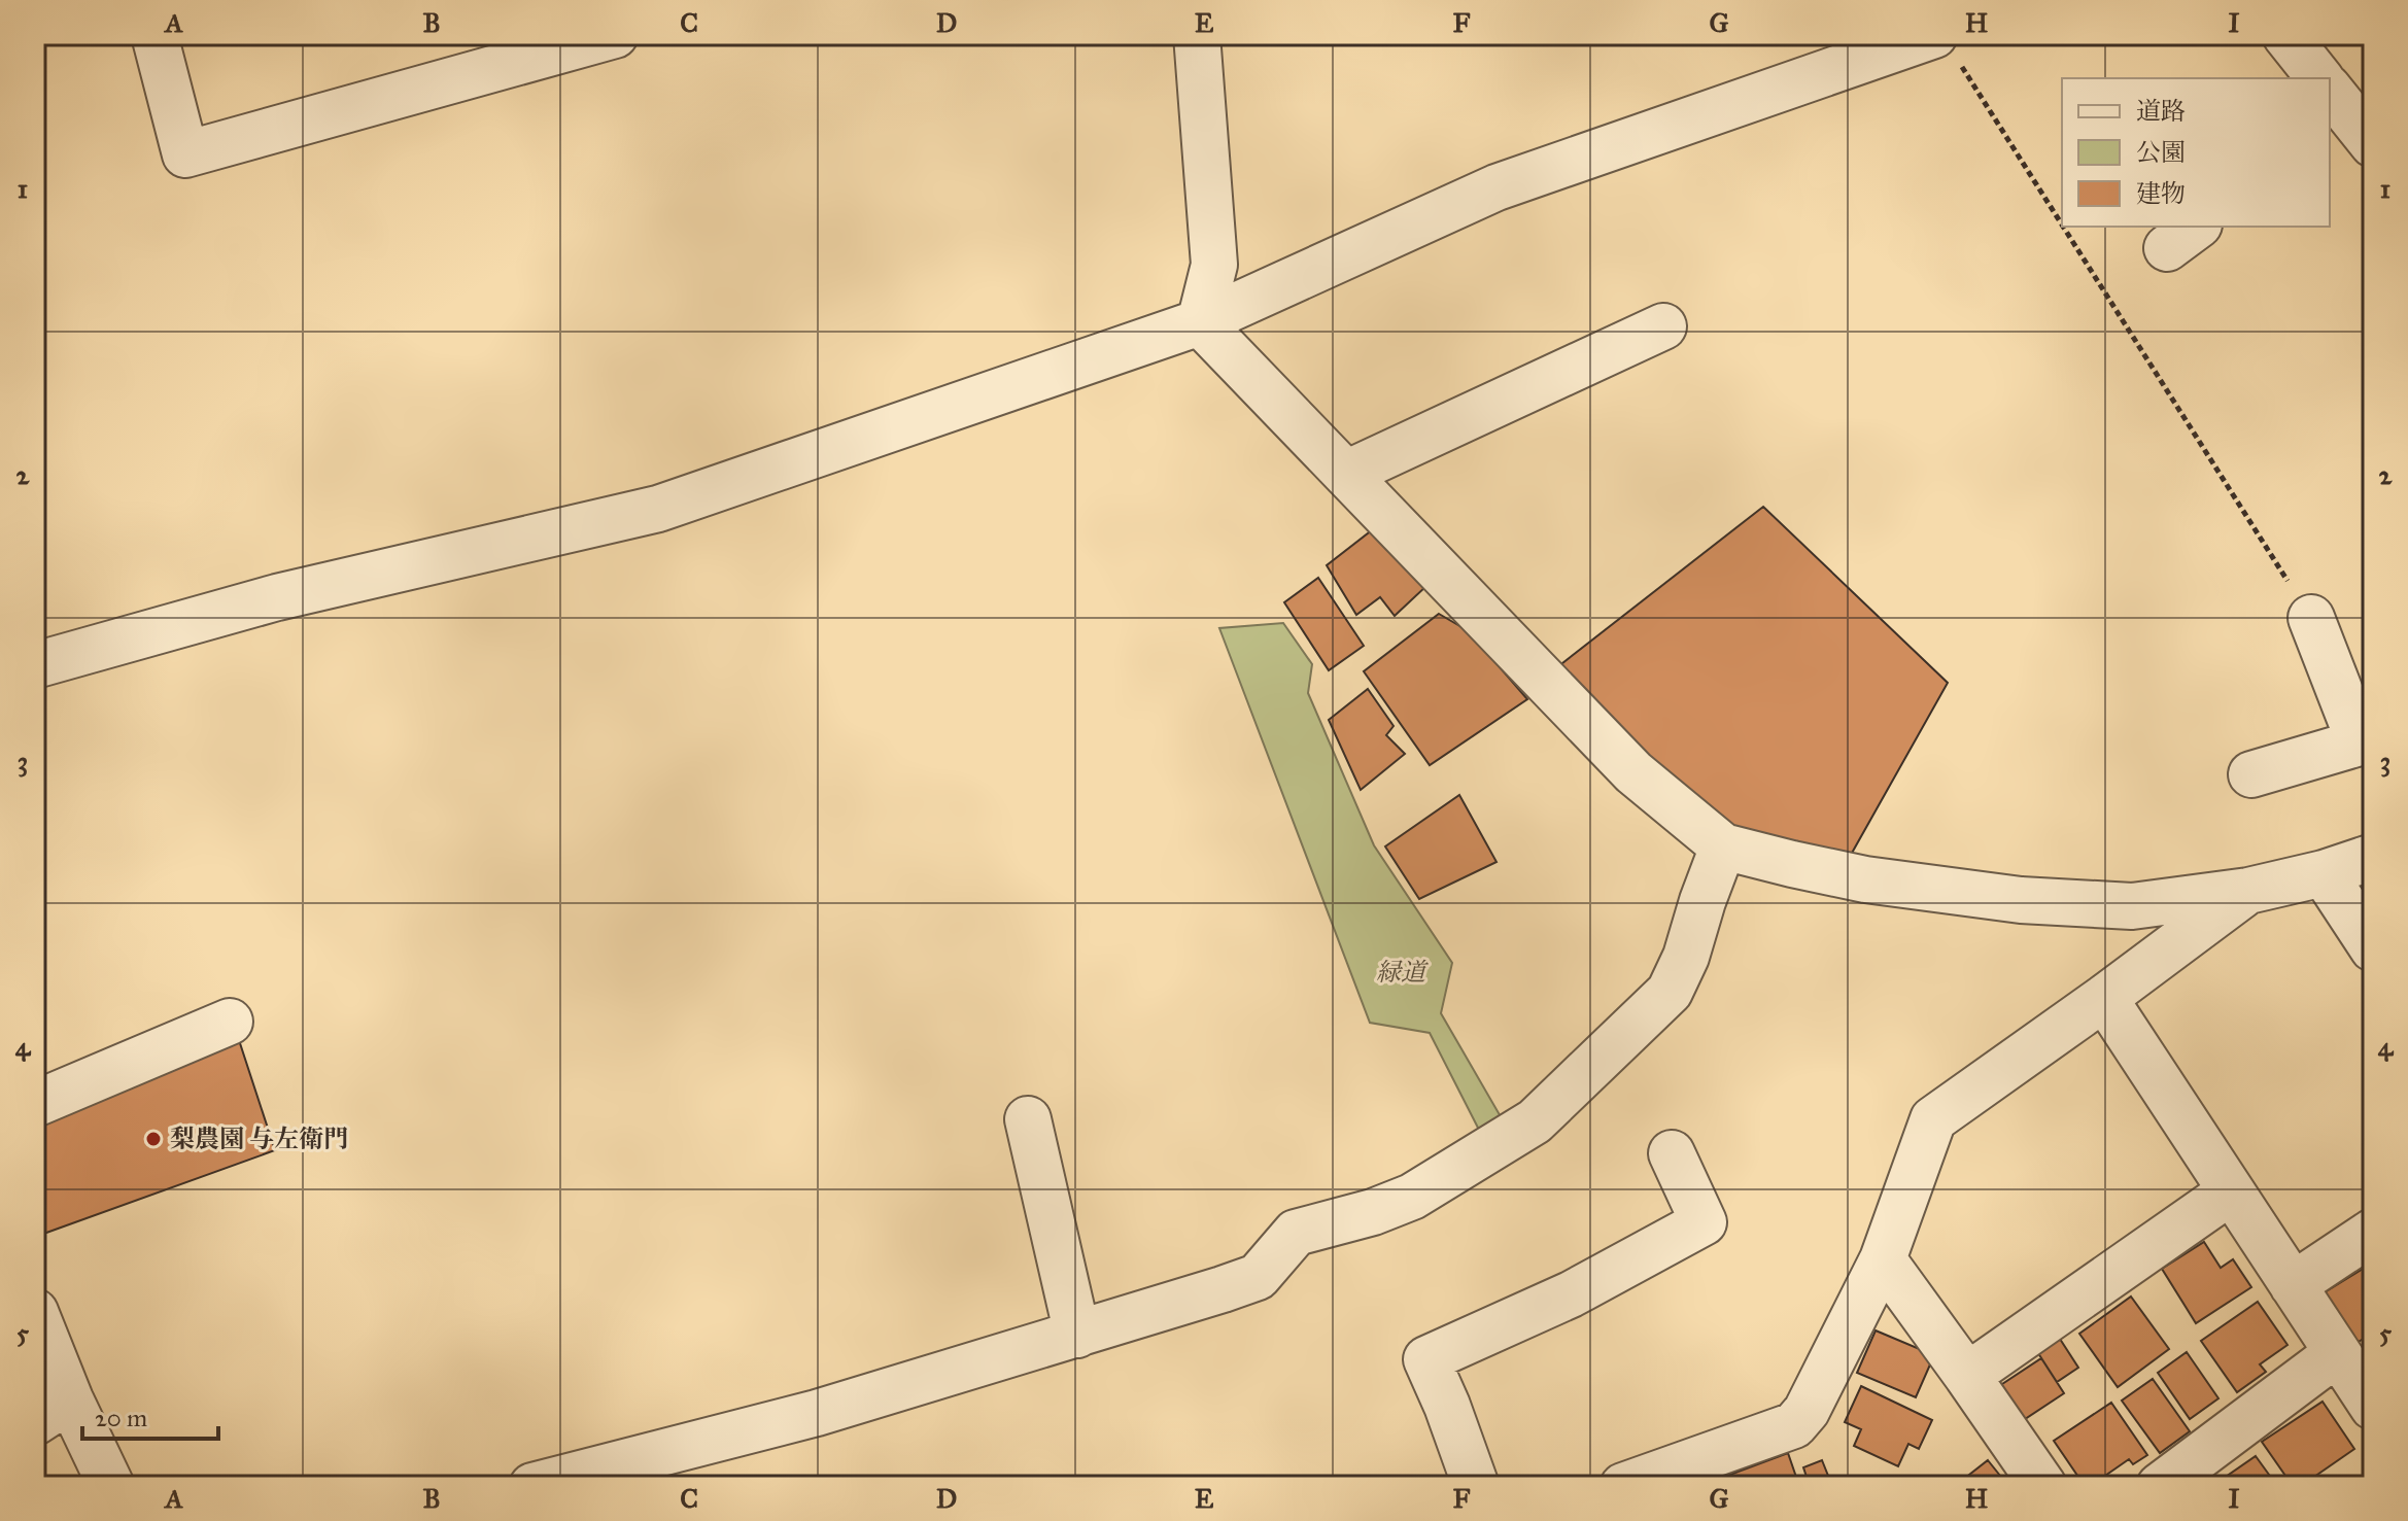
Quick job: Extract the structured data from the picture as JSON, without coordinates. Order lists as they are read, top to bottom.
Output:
{
  "parks": ["緑道"],
  "places": ["梨農園 与左衛門"],
  "legend": ["道路", "公園", "建物"],
  "scale_bar": "20 m",
  "grid": {
    "columns": [
      "A",
      "B",
      "C",
      "D",
      "E",
      "F",
      "G",
      "H",
      "I"
    ],
    "rows": [
      "1",
      "2",
      "3",
      "4",
      "5"
    ]
  }
}
